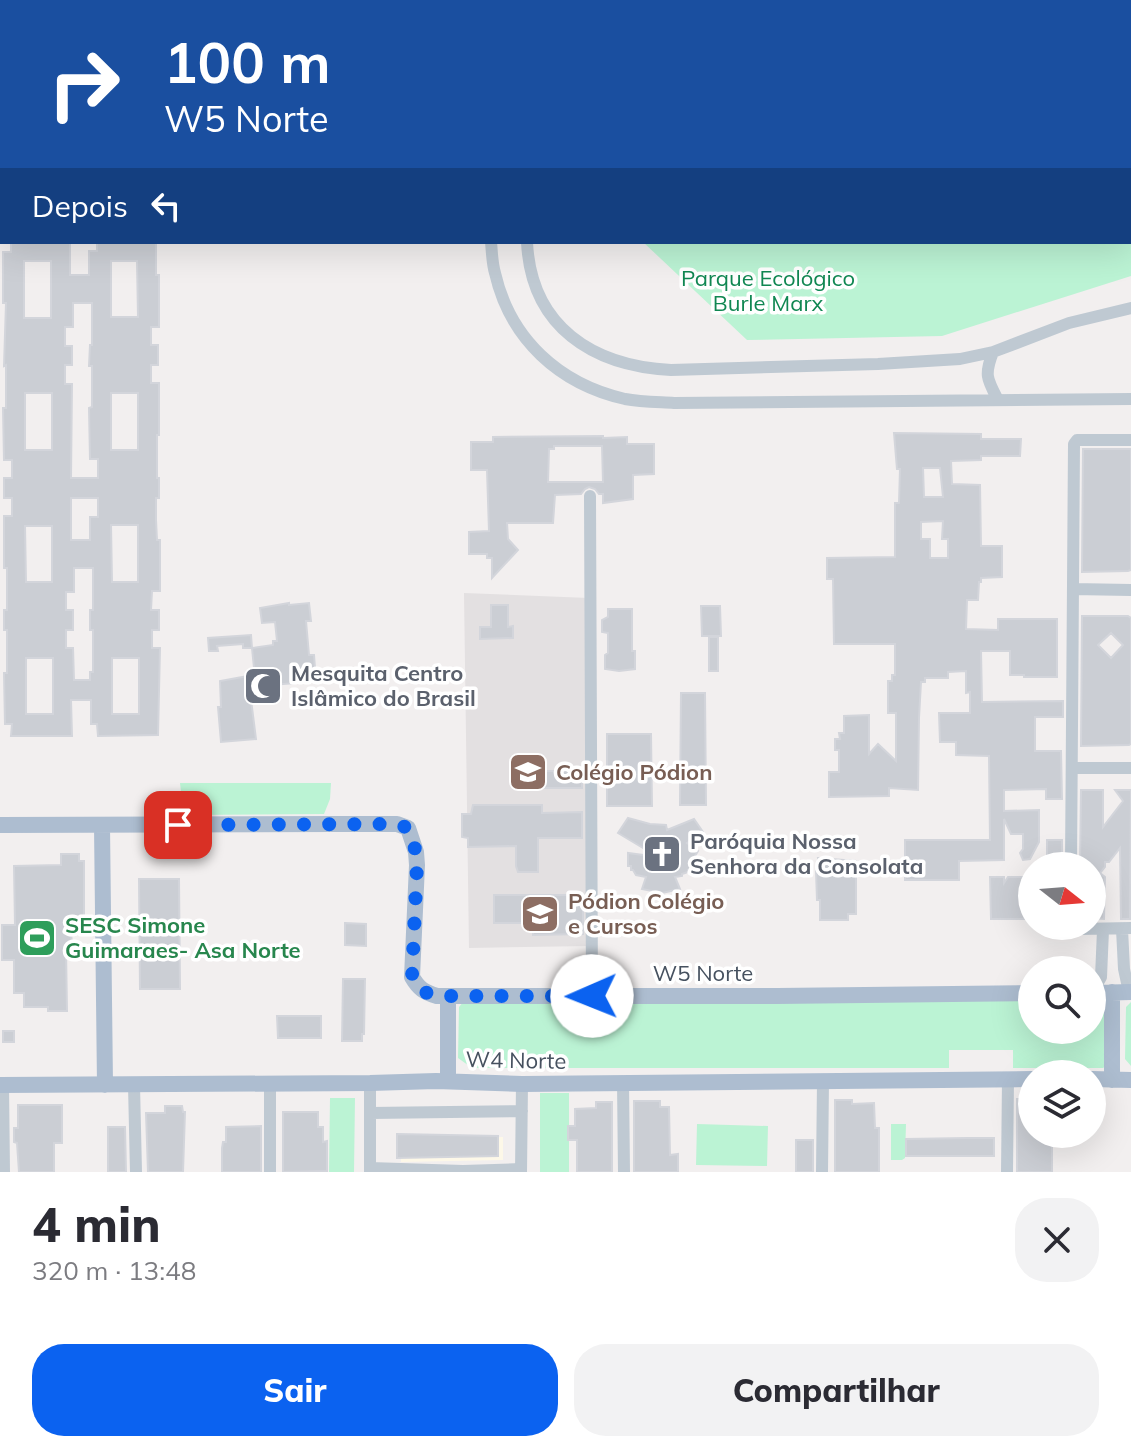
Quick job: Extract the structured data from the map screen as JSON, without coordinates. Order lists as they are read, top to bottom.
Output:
{
  "streets": {
    "main road": ["W5 Norte", "W4 Norte"]
  },
  "parks": ["Parque Ecológico Burle Marx"],
  "places": {
    "mosque": ["Mesquita Centro Islâmico do Brasil"],
    "school or university": ["Colégio Pódion", "Pódion Colégio e Cursos"],
    "church": ["Paróquia Nossa Senhora da Consolata"],
    "sports": ["SESC Simone Guimaraes- Asa Norte"]
  },
  "north": "right",
  "page": {
    "turn": ["100 m", "W5 Norte"],
    "then": "Depois",
    "heading": ["4 min", "320 m · 13:48"],
    "buttons": ["Sair", "Compartilhar"]
  }
}
